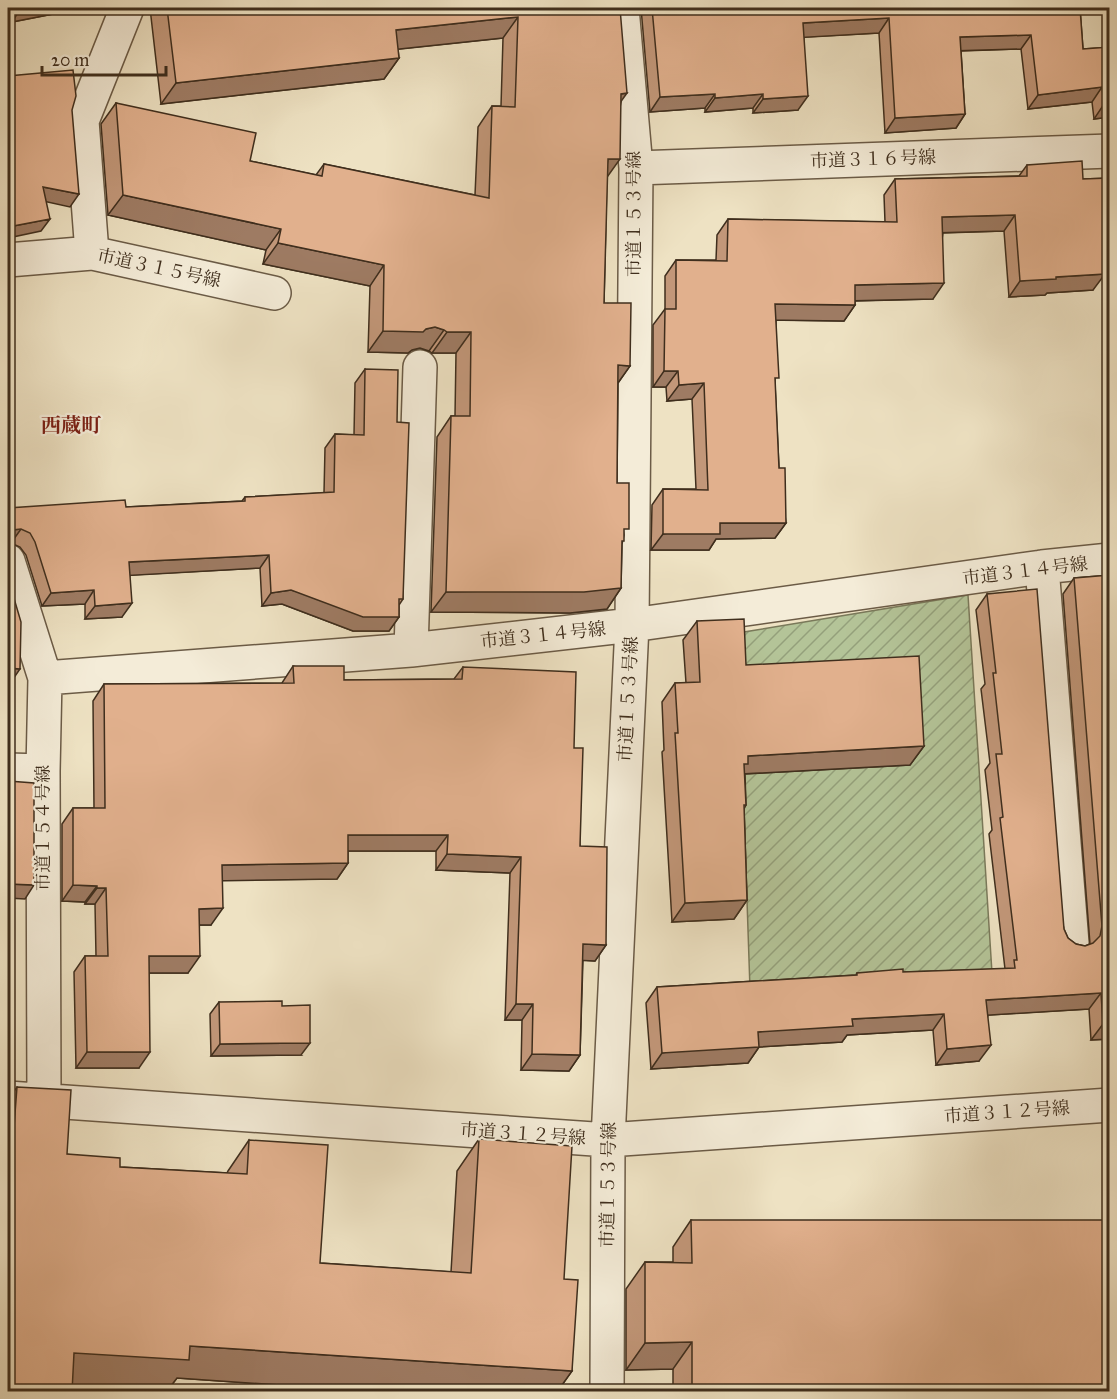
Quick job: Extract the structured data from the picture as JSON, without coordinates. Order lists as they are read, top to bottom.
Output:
{
  "streets": {
    "street": [
      "市道３１６号線",
      "市道１５３号線",
      "市道３１５号線",
      "市道３１４号線",
      "市道１５４号線",
      "市道３１２号線"
    ]
  },
  "crossings": [
    ["市道３１６号線", "市道１５３号線"],
    ["市道１５３号線", "市道３１４号線"],
    ["市道１５３号線", "市道３１２号線"],
    ["市道３１４号線", "市道１５４号線"],
    ["市道１５４号線", "市道３１２号線"]
  ],
  "districts": ["西蔵町"],
  "scale_bar": "20 m"
}
